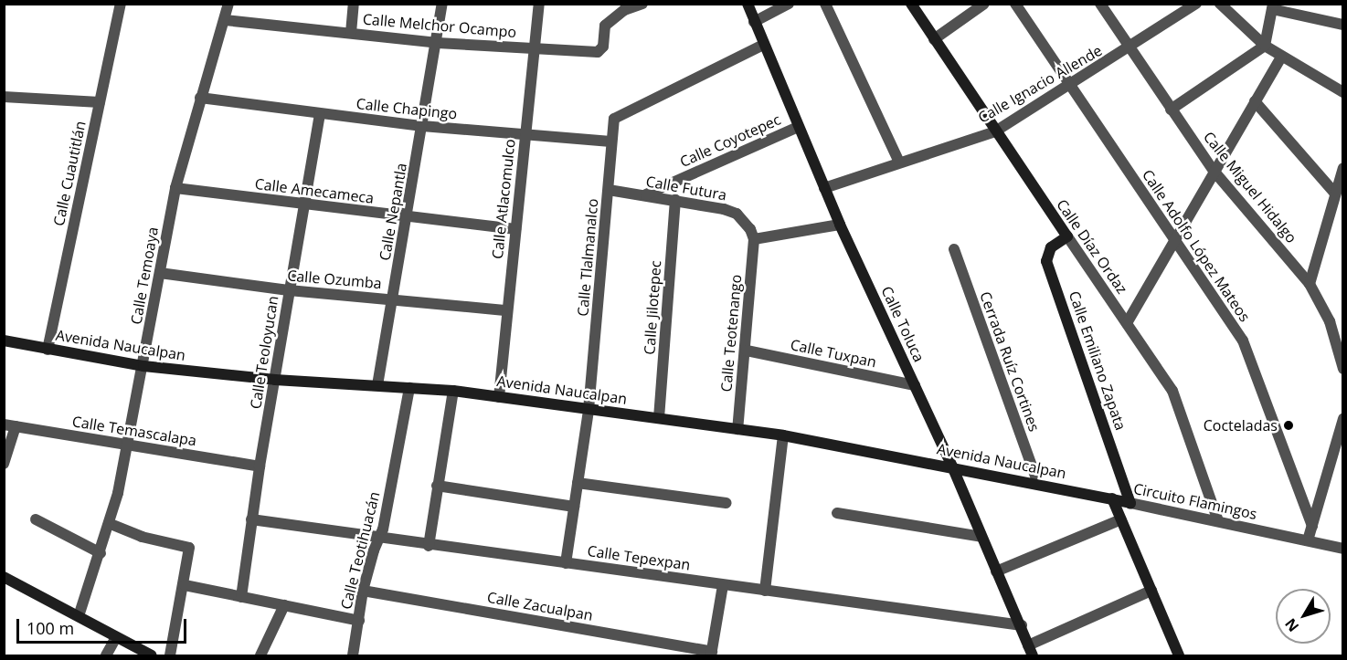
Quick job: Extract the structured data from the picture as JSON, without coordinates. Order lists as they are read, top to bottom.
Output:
{
  "streets": {
    "main road": [
      "Calle Díaz Ordaz",
      "Calle Toluca",
      "Avenida Naucalpan",
      "Calle Emiliano Zapata",
      "Circuito Flamingos"
    ],
    "street": [
      "Calle Melchor Ocampo",
      "Calle Ignacio Allende",
      "Calle Chapingo",
      "Calle Coyotepec",
      "Calle Cuautitlán",
      "Calle Miguel Hidalgo",
      "Calle Futura",
      "Calle Amecameca",
      "Calle Atlacomulco",
      "Calle Nepantla",
      "Calle Adolfo López Mateos",
      "Calle Tlalmanalco",
      "Calle Temoaya",
      "Calle Ozumba",
      "Calle Jilotepec",
      "Calle Teotenango",
      "Calle Teoloyucan",
      "Calle Tuxpan",
      "Cerrada Ruíz Cortines",
      "Calle Temascalapa",
      "Calle Teotihuacán",
      "Calle Tepexpan",
      "Calle Zacualpan"
    ]
  },
  "crossings": [
    ["Calle Melchor Ocampo", "Calle Atlacomulco"],
    ["Calle Melchor Ocampo", "Calle Nepantla"],
    ["Calle Melchor Ocampo", "Calle Temoaya"],
    ["Calle Ignacio Allende", "Calle Miguel Hidalgo"],
    ["Calle Ignacio Allende", "Calle Adolfo López Mateos"],
    ["Calle Ignacio Allende", "Calle Díaz Ordaz"],
    ["Calle Ignacio Allende", "Calle Toluca"],
    ["Calle Chapingo", "Calle Atlacomulco"],
    ["Calle Chapingo", "Calle Nepantla"],
    ["Calle Chapingo", "Calle Tlalmanalco"],
    ["Calle Chapingo", "Calle Temoaya"],
    ["Calle Chapingo", "Calle Teoloyucan"],
    ["Calle Coyotepec", "Calle Futura"],
    ["Calle Coyotepec", "Calle Toluca"],
    ["Calle Cuautitlán", "Avenida Naucalpan"],
    ["Calle Futura", "Calle Tlalmanalco"],
    ["Calle Futura", "Calle Jilotepec"],
    ["Calle Futura", "Calle Teotenango"],
    ["Calle Amecameca", "Calle Atlacomulco"],
    ["Calle Amecameca", "Calle Nepantla"],
    ["Calle Amecameca", "Calle Temoaya"],
    ["Calle Amecameca", "Calle Teoloyucan"],
    ["Calle Atlacomulco", "Calle Ozumba"],
    ["Calle Atlacomulco", "Avenida Naucalpan"],
    ["Calle Nepantla", "Calle Ozumba"],
    ["Calle Nepantla", "Avenida Naucalpan"],
    ["Calle Díaz Ordaz", "Calle Emiliano Zapata"],
    ["Calle Díaz Ordaz", "Circuito Flamingos"],
    ["Calle Tlalmanalco", "Calle Toluca"],
    ["Calle Tlalmanalco", "Avenida Naucalpan"],
    ["Calle Tlalmanalco", "Calle Tepexpan"],
    ["Calle Temoaya", "Calle Ozumba"],
    ["Calle Temoaya", "Avenida Naucalpan"],
    ["Calle Temoaya", "Calle Temascalapa"],
    ["Calle Ozumba", "Calle Teoloyucan"],
    ["Calle Jilotepec", "Avenida Naucalpan"],
    ["Calle Toluca", "Avenida Naucalpan"],
    ["Calle Toluca", "Calle Tuxpan"],
    ["Calle Toluca", "Calle Tepexpan"],
    ["Calle Teotenango", "Avenida Naucalpan"],
    ["Calle Teotenango", "Calle Tuxpan"],
    ["Avenida Naucalpan", "Calle Teoloyucan"],
    ["Avenida Naucalpan", "Cerrada Ruíz Cortines"],
    ["Avenida Naucalpan", "Circuito Flamingos"],
    ["Avenida Naucalpan", "Calle Teotihuacán"],
    ["Calle Teoloyucan", "Calle Temascalapa"],
    ["Calle Teoloyucan", "Calle Tepexpan"],
    ["Calle Emiliano Zapata", "Circuito Flamingos"],
    ["Calle Teotihuacán", "Calle Tepexpan"],
    ["Calle Teotihuacán", "Calle Zacualpan"]
  ],
  "places": ["Cocteladas"],
  "scale_bar": "100 m",
  "north": "bottom left"
}
